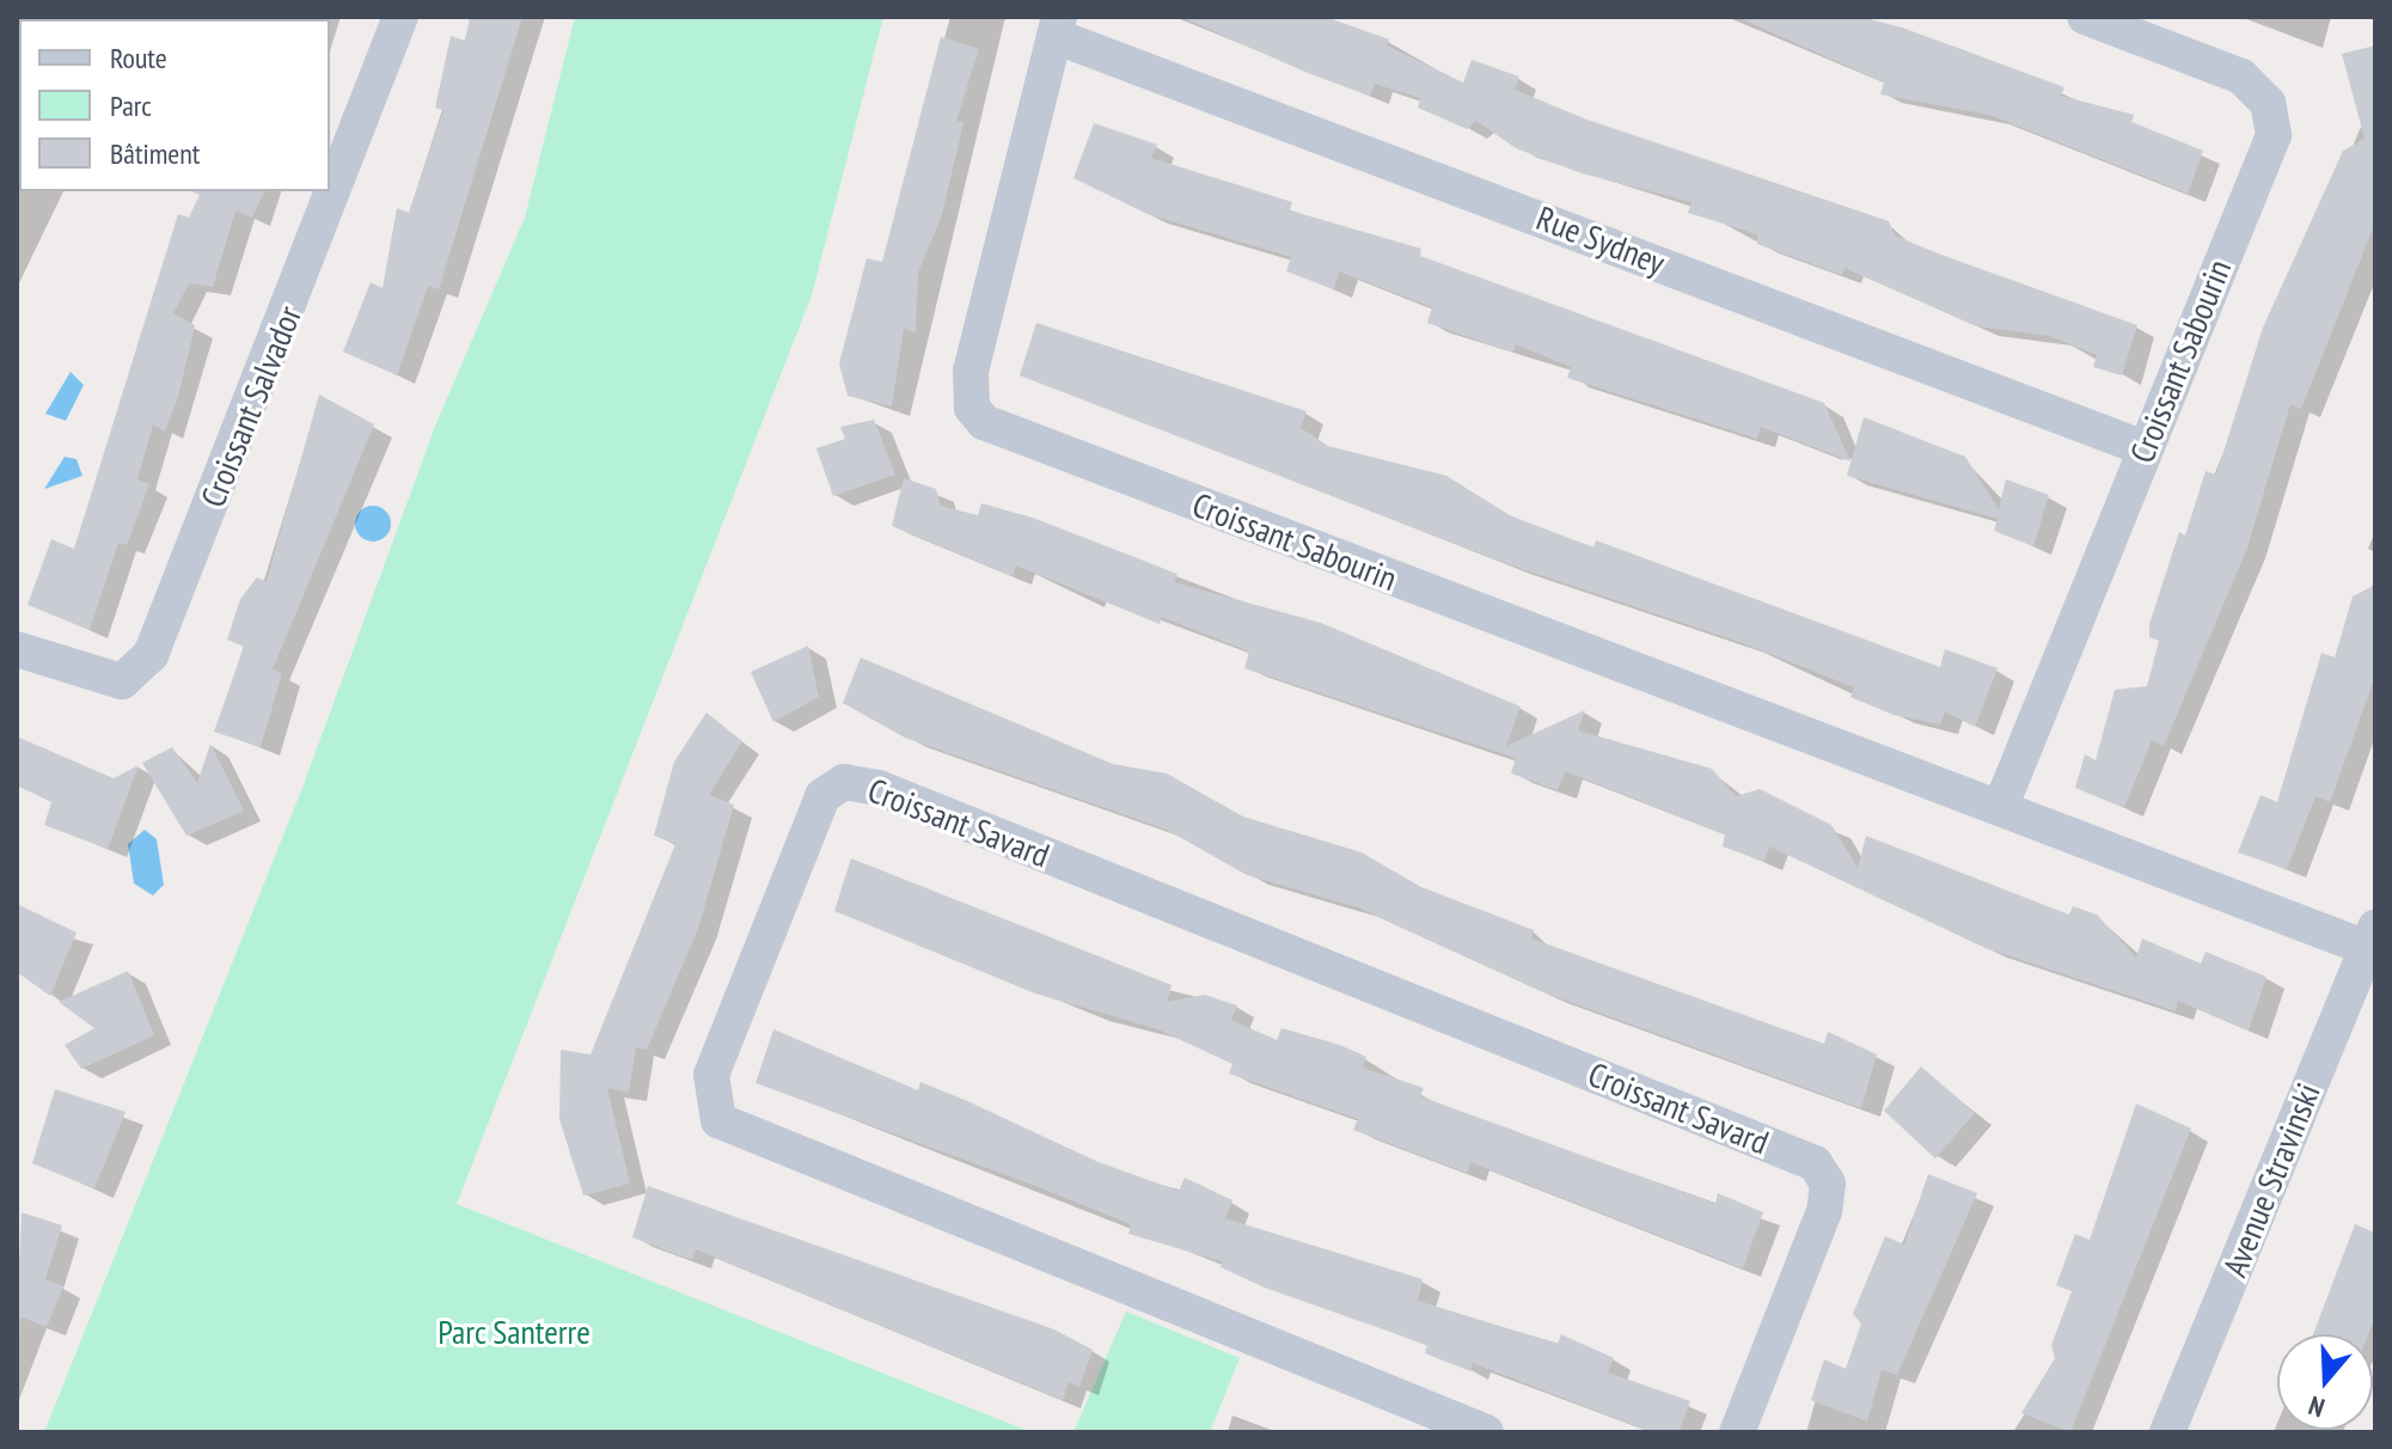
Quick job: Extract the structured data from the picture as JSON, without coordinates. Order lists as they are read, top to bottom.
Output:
{
  "streets": {
    "street": [
      "Rue Sydney",
      "Croissant Sabourin",
      "Croissant Salvador",
      "Croissant Savard",
      "Avenue Stravinski"
    ]
  },
  "crossings": [
    ["Rue Sydney", "Croissant Sabourin"],
    ["Croissant Sabourin", "Avenue Stravinski"]
  ],
  "parks": ["Parc Santerre"],
  "legend": ["Route", "Parc", "Bâtiment"],
  "north": "bottom"
}
